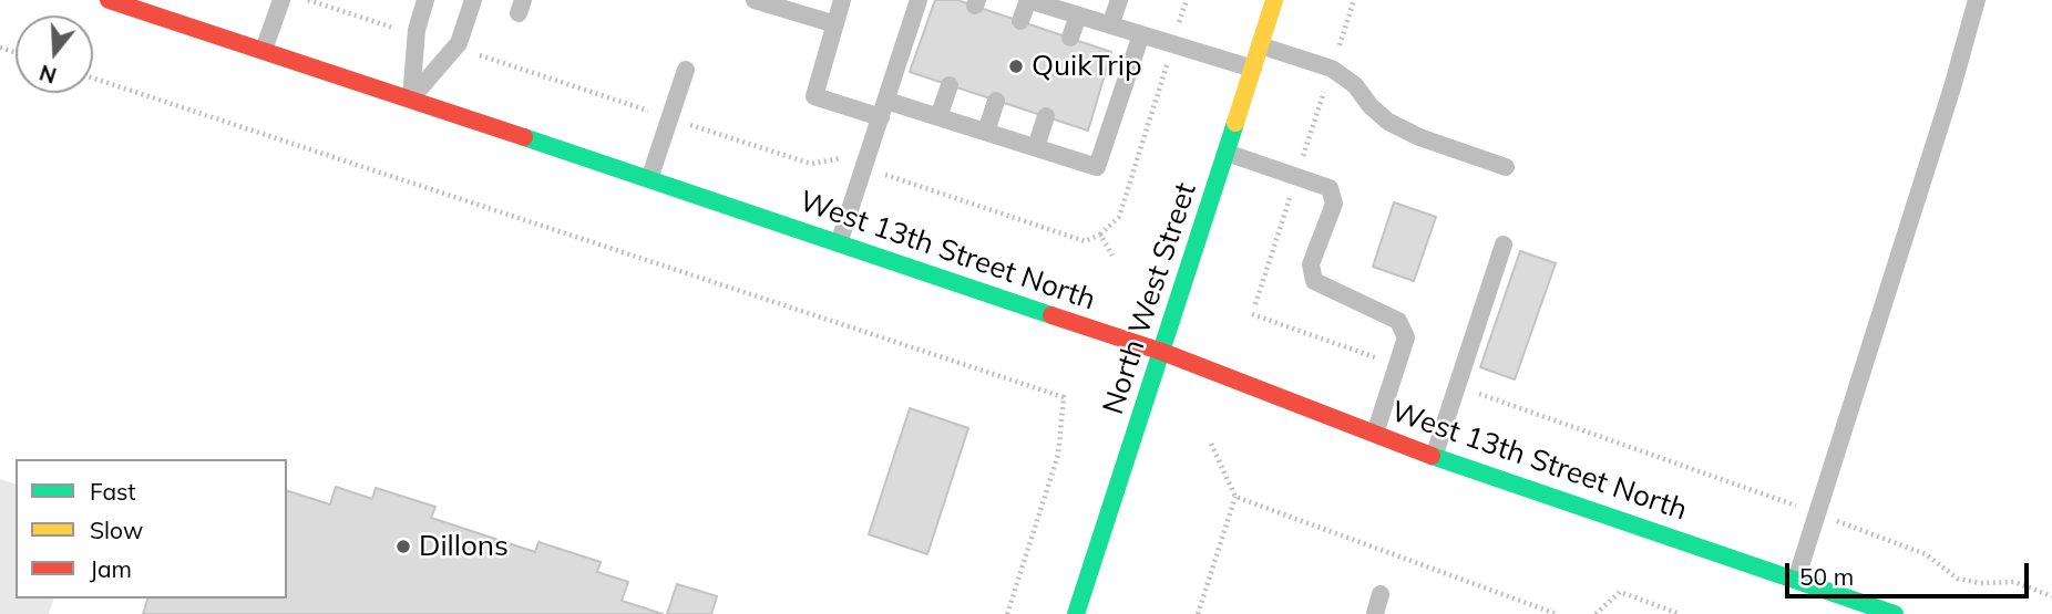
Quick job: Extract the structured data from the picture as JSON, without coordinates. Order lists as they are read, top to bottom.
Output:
{
  "streets": {
    "street": ["West 13th Street North", "North West Street"]
  },
  "crossings": [
    ["West 13th Street North", "North West Street"]
  ],
  "places": ["QuikTrip", "Dillons"],
  "legend": ["Fast", "Slow", "Jam"],
  "scale_bar": "50 m",
  "north": "bottom"
}
